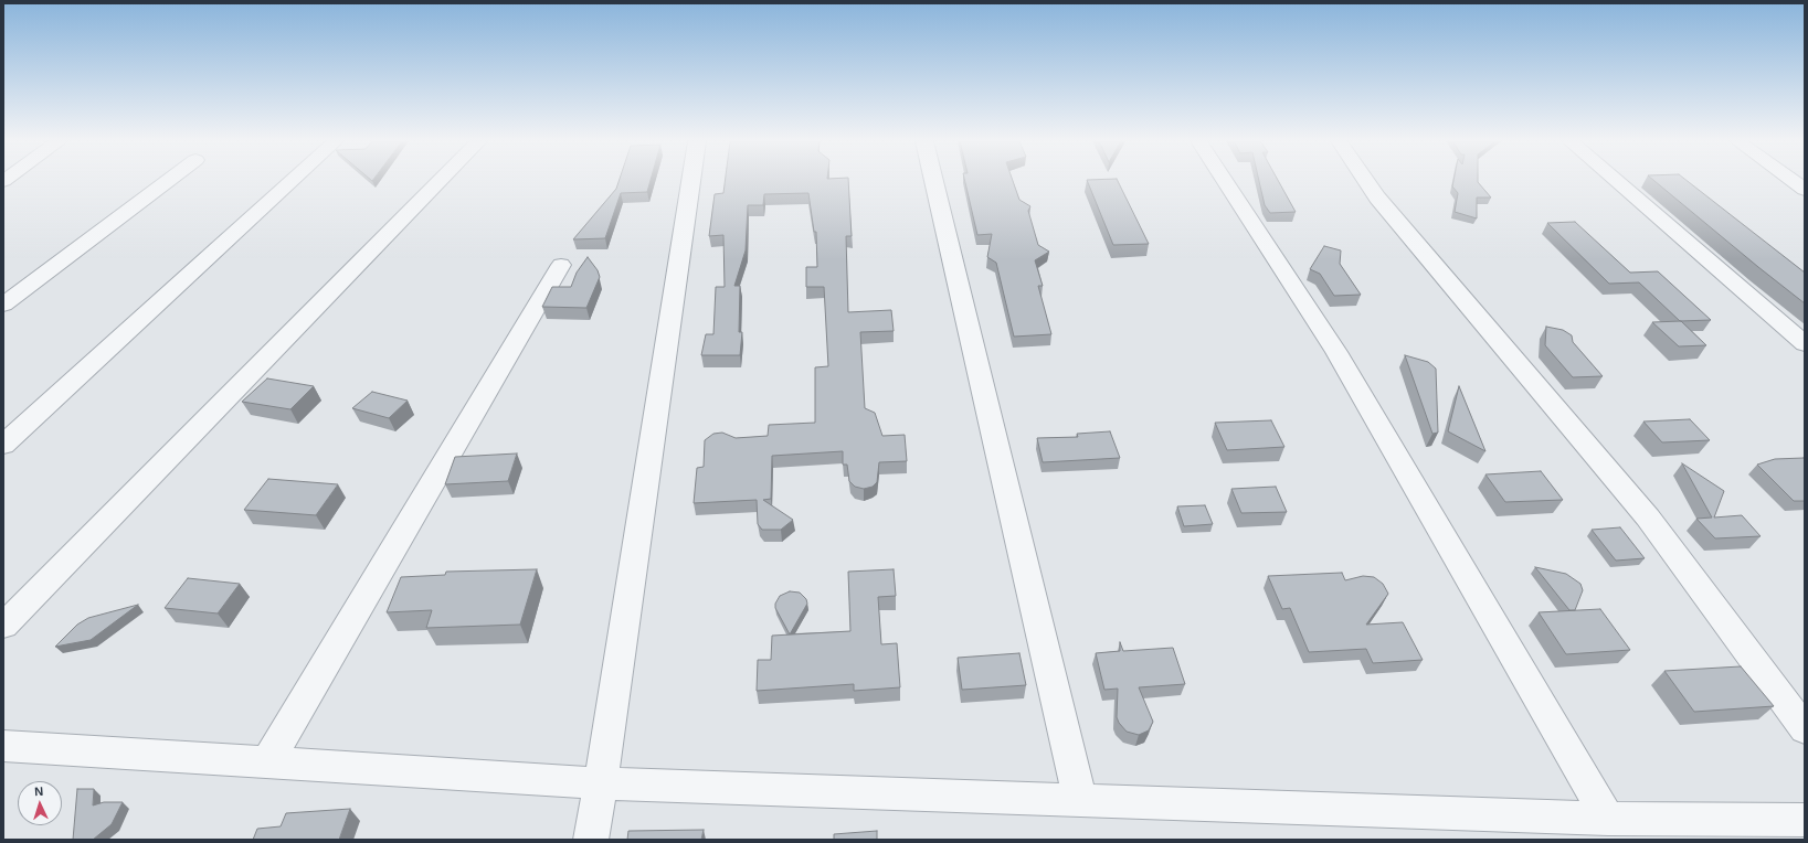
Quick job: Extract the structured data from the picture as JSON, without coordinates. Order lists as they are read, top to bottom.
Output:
{
  "north": "top"
}
